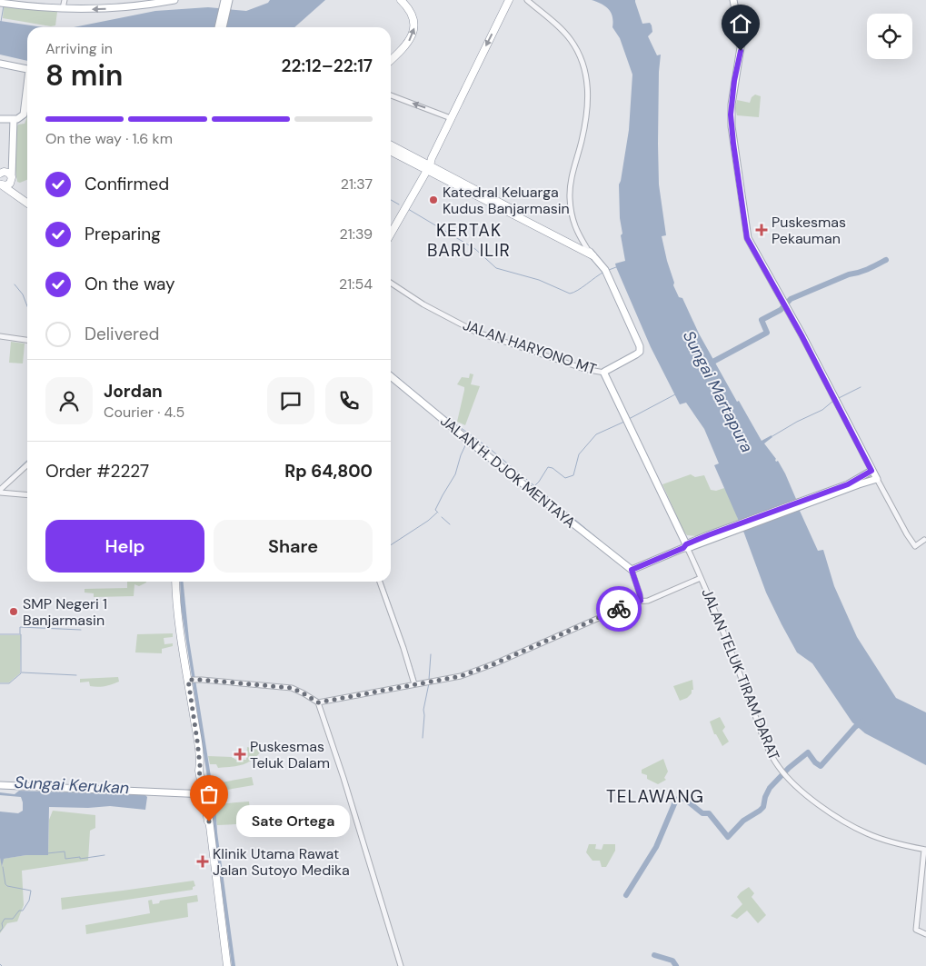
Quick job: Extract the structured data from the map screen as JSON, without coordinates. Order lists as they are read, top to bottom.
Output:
{
  "streets": {
    "main road": ["JALAN H. DJOK MENTAYA"],
    "street": ["JALAN HARYONO MT", "JALAN TELUK TIRAM DARAT"]
  },
  "districts": ["KERTAK BARU ILIR", "TELAWANG"],
  "water": ["Sungai Martapura", "Sungai Kerukan"],
  "places": {
    "other": ["Katedral Keluarga Kudus Banjarmasin", "SMP Negeri 1 Banjarmasin", "Sate Ortega"],
    "health": ["Puskesmas Pekauman", "Puskesmas Teluk Dalam", "Klinik Utama Rawat Jalan Sutoyo Medika"]
  },
  "page": {
    "heading": ["8 min", "Arriving in", "22:12–22:17"],
    "panel": [
      "Jordan",
      "Courier · 4.5",
      "Order #2227",
      "Rp 64,800"
    ],
    "bar": "On the way · 1.6 km",
    "list": [
      ["Confirmed", "21:37"],
      ["Preparing", "21:39"],
      ["On the way", "21:54"],
      "Delivered"
    ],
    "buttons": ["Help", "Share"],
    "bubble": "Sate Ortega"
  }
}
